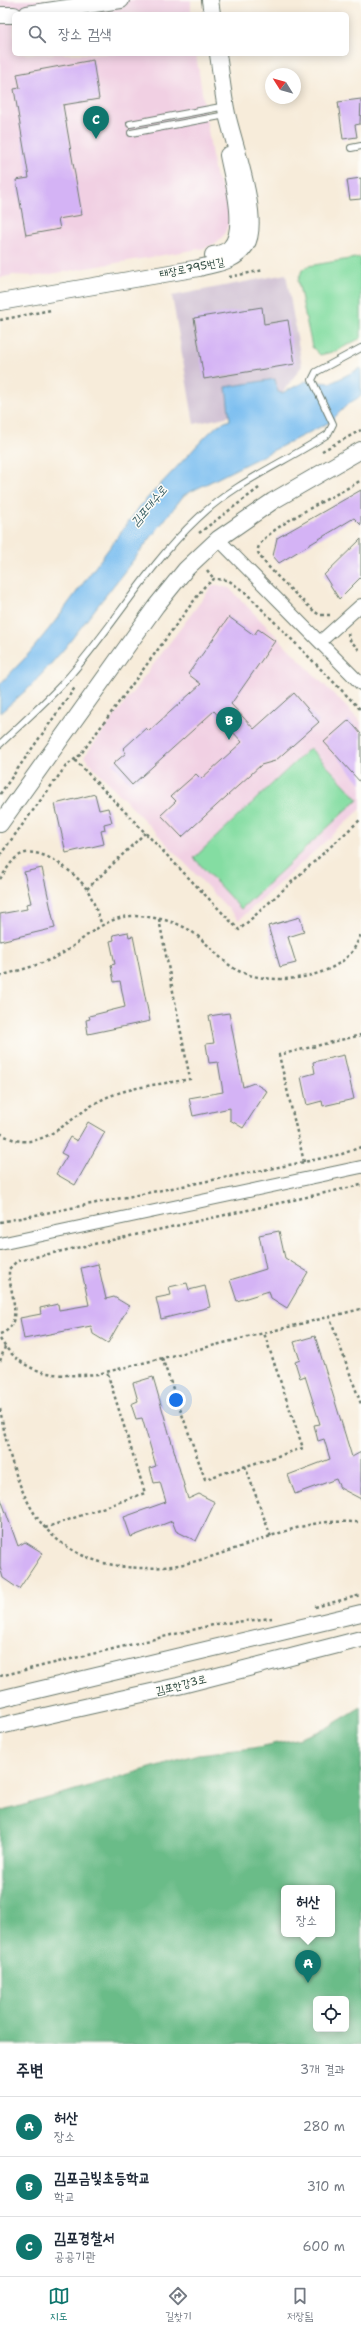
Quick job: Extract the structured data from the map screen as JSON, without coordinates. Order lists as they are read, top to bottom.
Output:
{
  "streets": {
    "street": ["태장로795번길", "김포한강3로"]
  },
  "water": ["김포대수로"],
  "north": "top left",
  "page": {
    "search": "장소 검색",
    "pins": ["C", "B", "A"],
    "popup": ["허산", "장소"],
    "heading": ["주변", "3개 결과"],
    "list": [
      {
        "mark": "A",
        "name": "허산",
        "note": "장소",
        "value": "280 m"
      },
      {
        "mark": "B",
        "name": "김포금빛초등학교",
        "note": "학교",
        "value": "310 m"
      },
      {
        "mark": "C",
        "name": "김포경찰서",
        "note": "공공기관",
        "value": "600 m"
      }
    ],
    "nav": ["지도", "길찾기", "저장됨"]
  }
}
